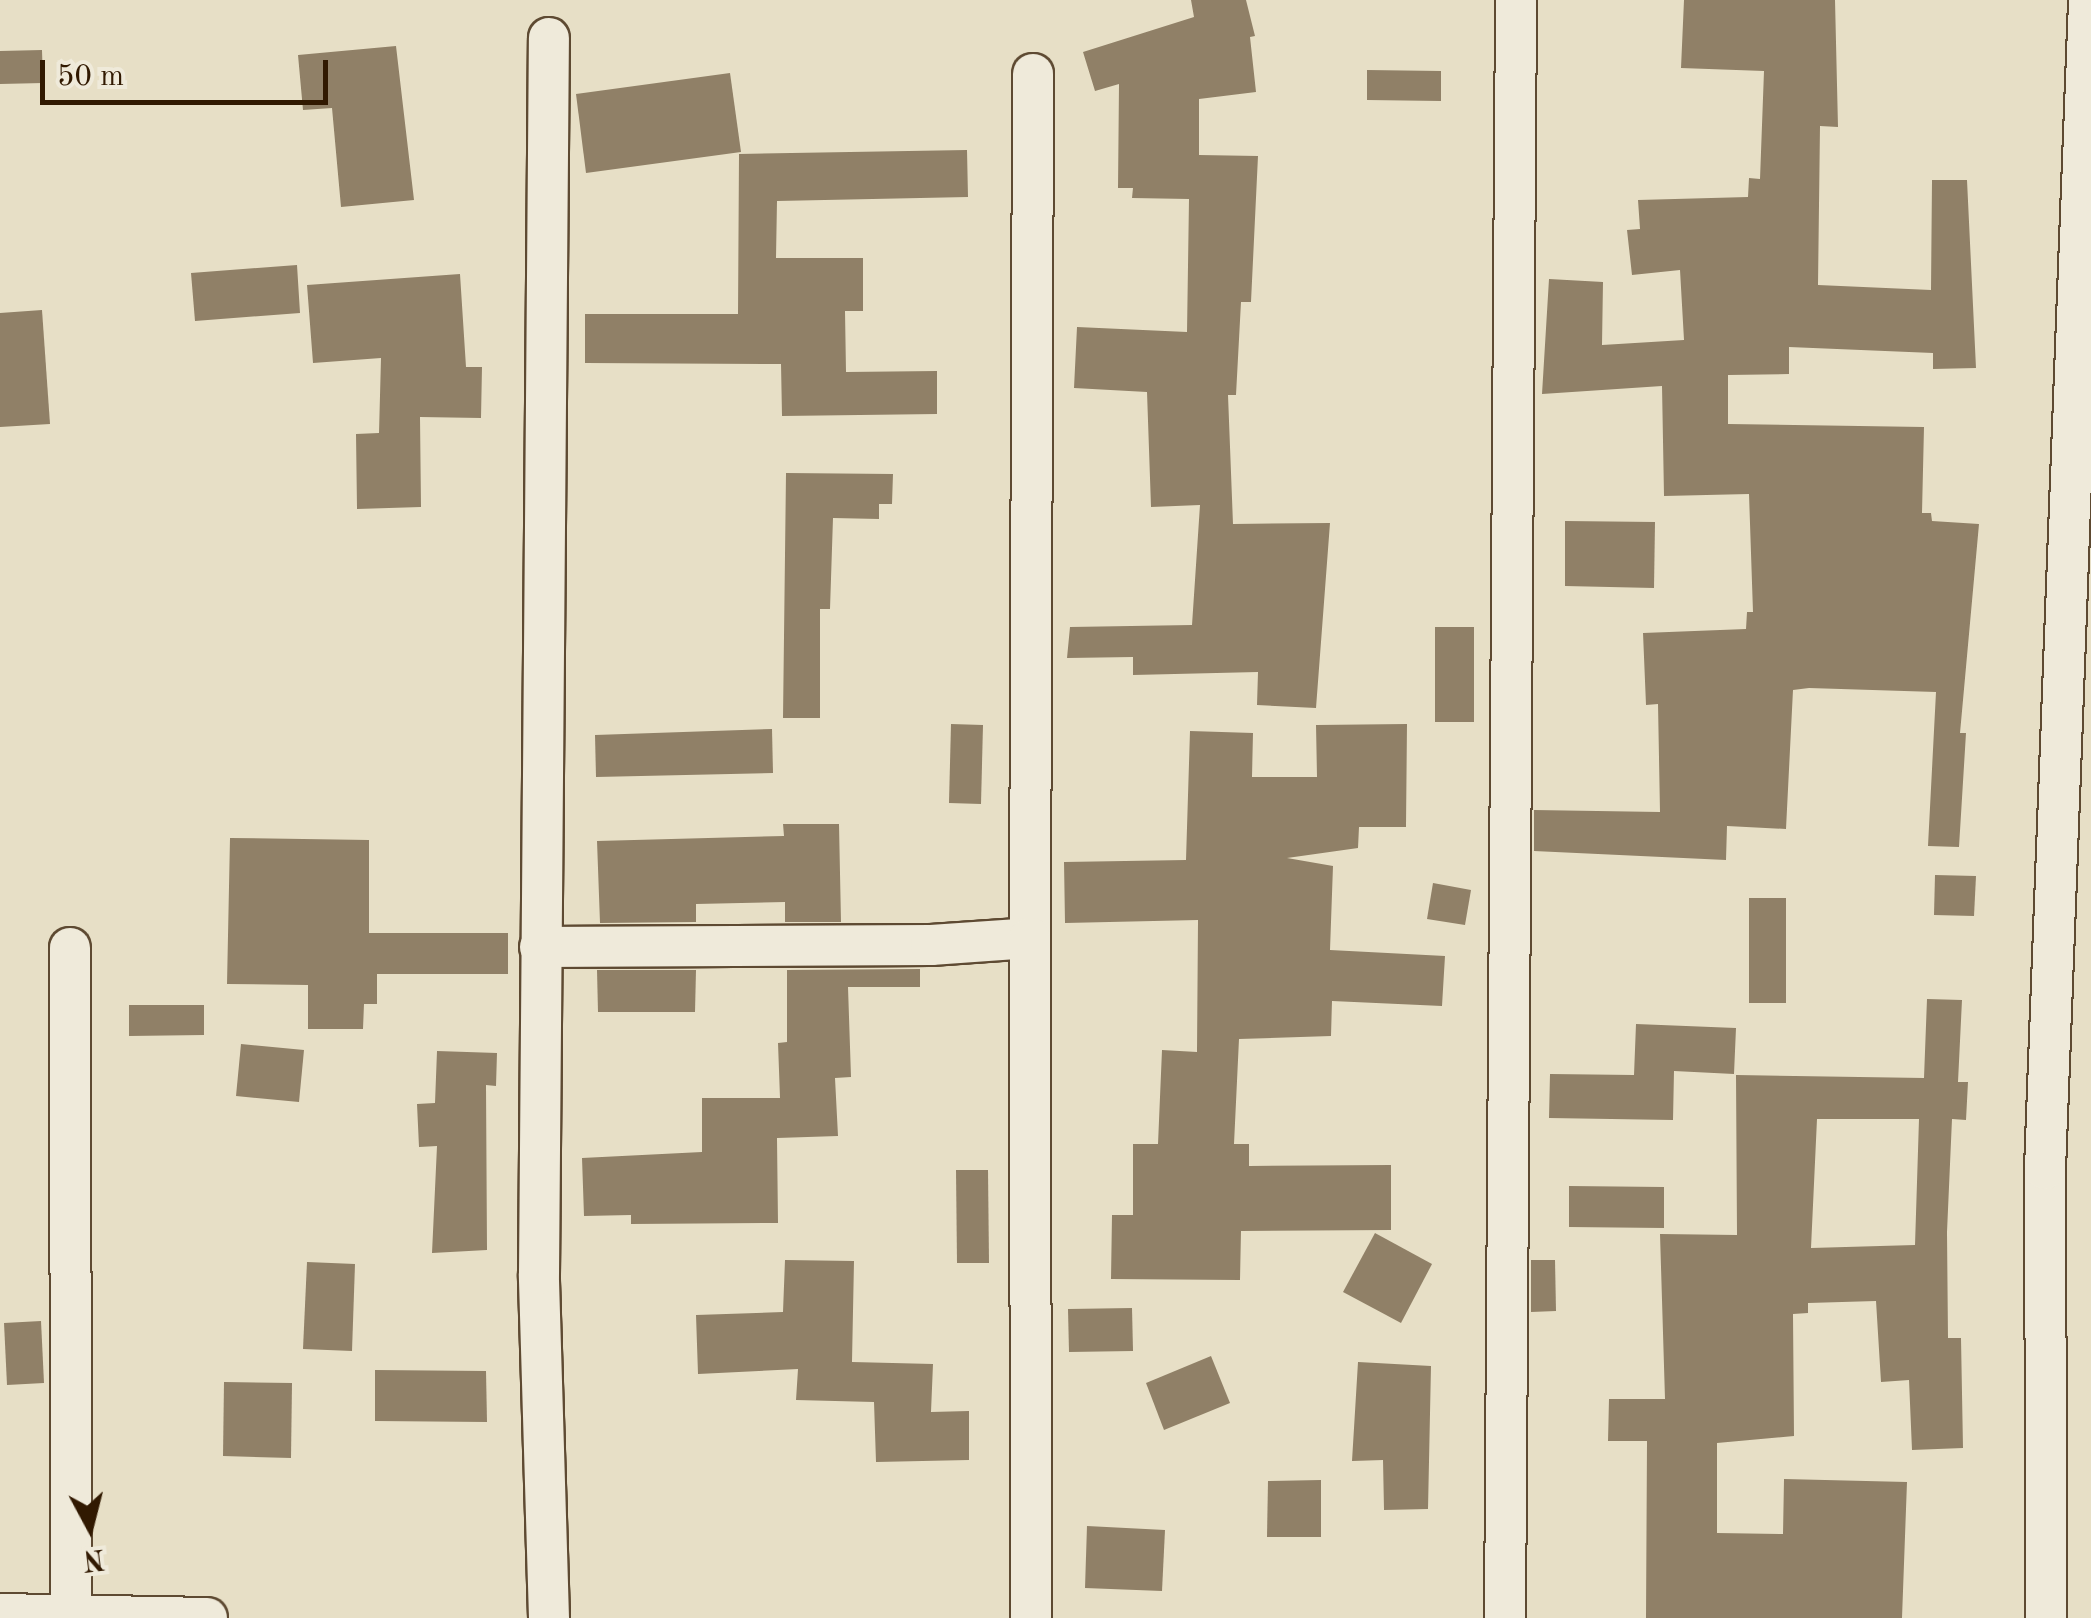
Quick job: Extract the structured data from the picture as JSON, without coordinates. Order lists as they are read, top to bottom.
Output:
{
  "scale_bar": "50 m",
  "north": "bottom"
}
